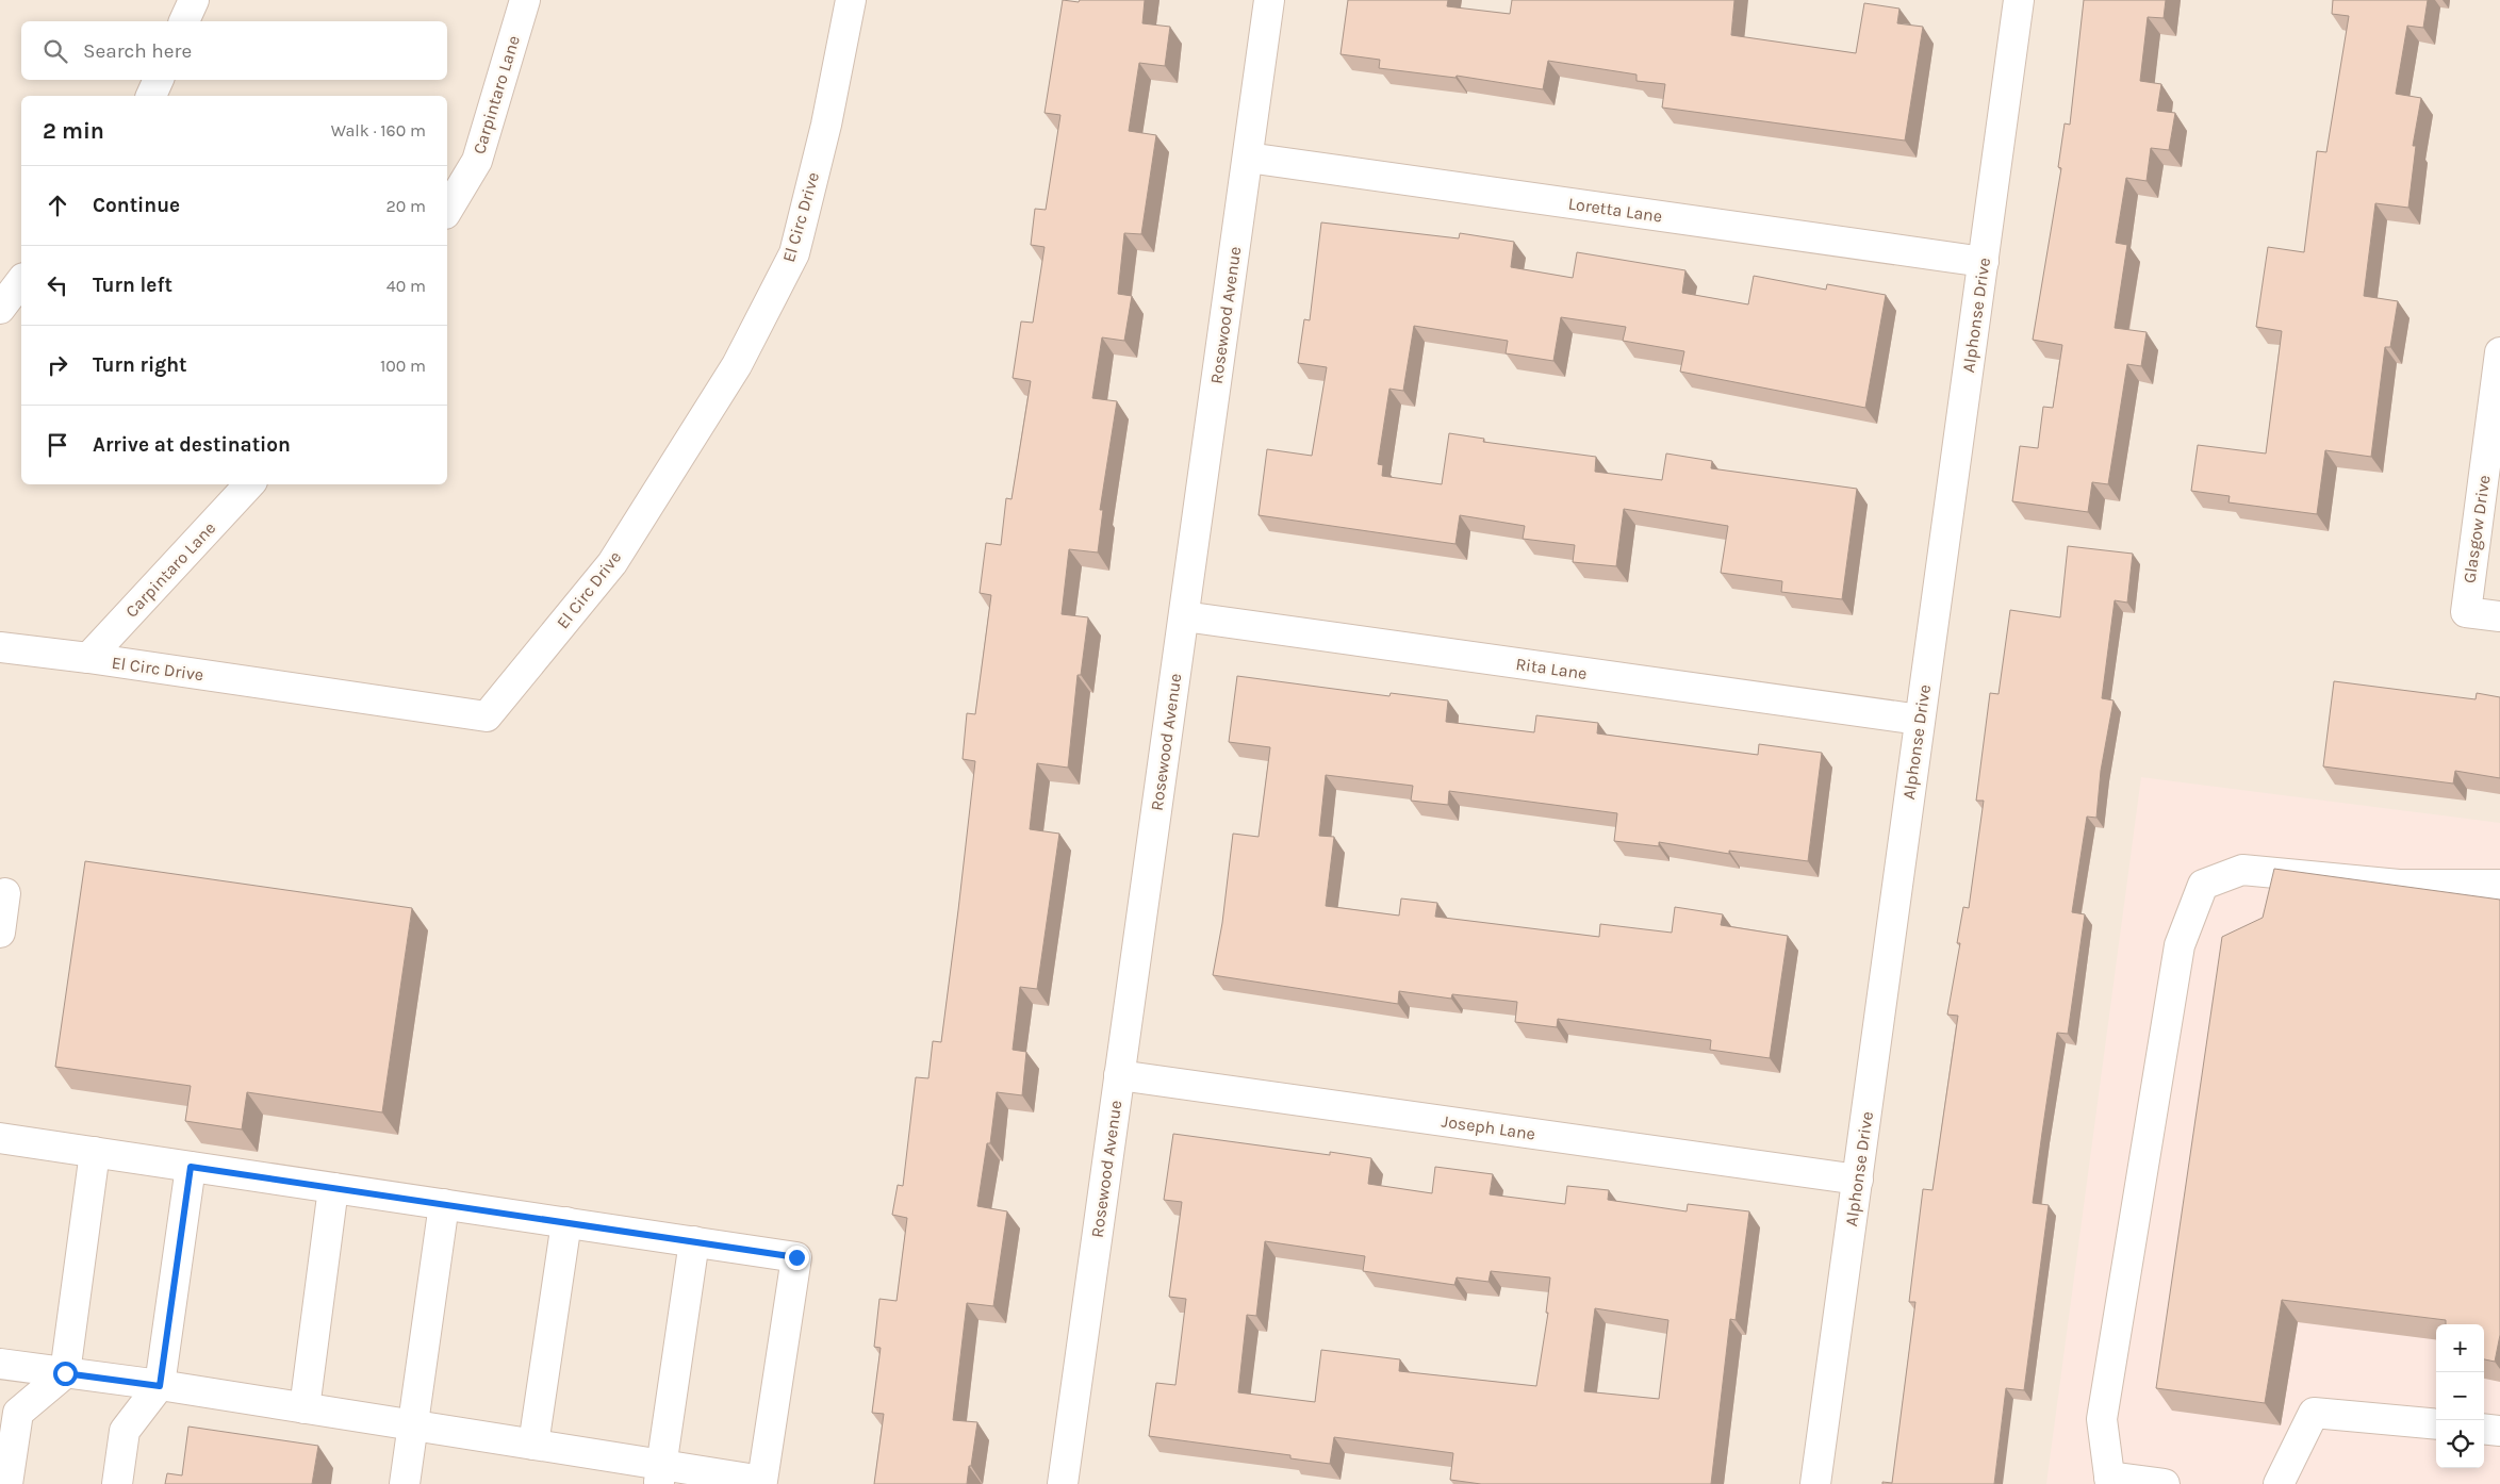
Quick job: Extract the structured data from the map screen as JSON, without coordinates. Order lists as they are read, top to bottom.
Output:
{
  "streets": {
    "street": [
      "Carpintaro Lane",
      "Loretta Lane",
      "El Circ Drive",
      "Rosewood Avenue",
      "Alphonse Drive",
      "Glasgow Drive",
      "Rita Lane",
      "Joseph Lane"
    ]
  },
  "crossings": [
    ["Carpintaro Lane", "El Circ Drive"],
    ["Loretta Lane", "Rosewood Avenue"],
    ["Loretta Lane", "Alphonse Drive"],
    ["Rosewood Avenue", "Rita Lane"],
    ["Rosewood Avenue", "Joseph Lane"],
    ["Alphonse Drive", "Rita Lane"],
    ["Alphonse Drive", "Joseph Lane"]
  ],
  "page": {
    "search": "Search here",
    "heading": ["2 min", "Walk · 160 m"],
    "list": [
      ["Continue", "20 m"],
      ["Turn left", "40 m"],
      ["Turn right", "100 m"],
      "Arrive at destination"
    ],
    "map_buttons": ["+", "−"]
  }
}
